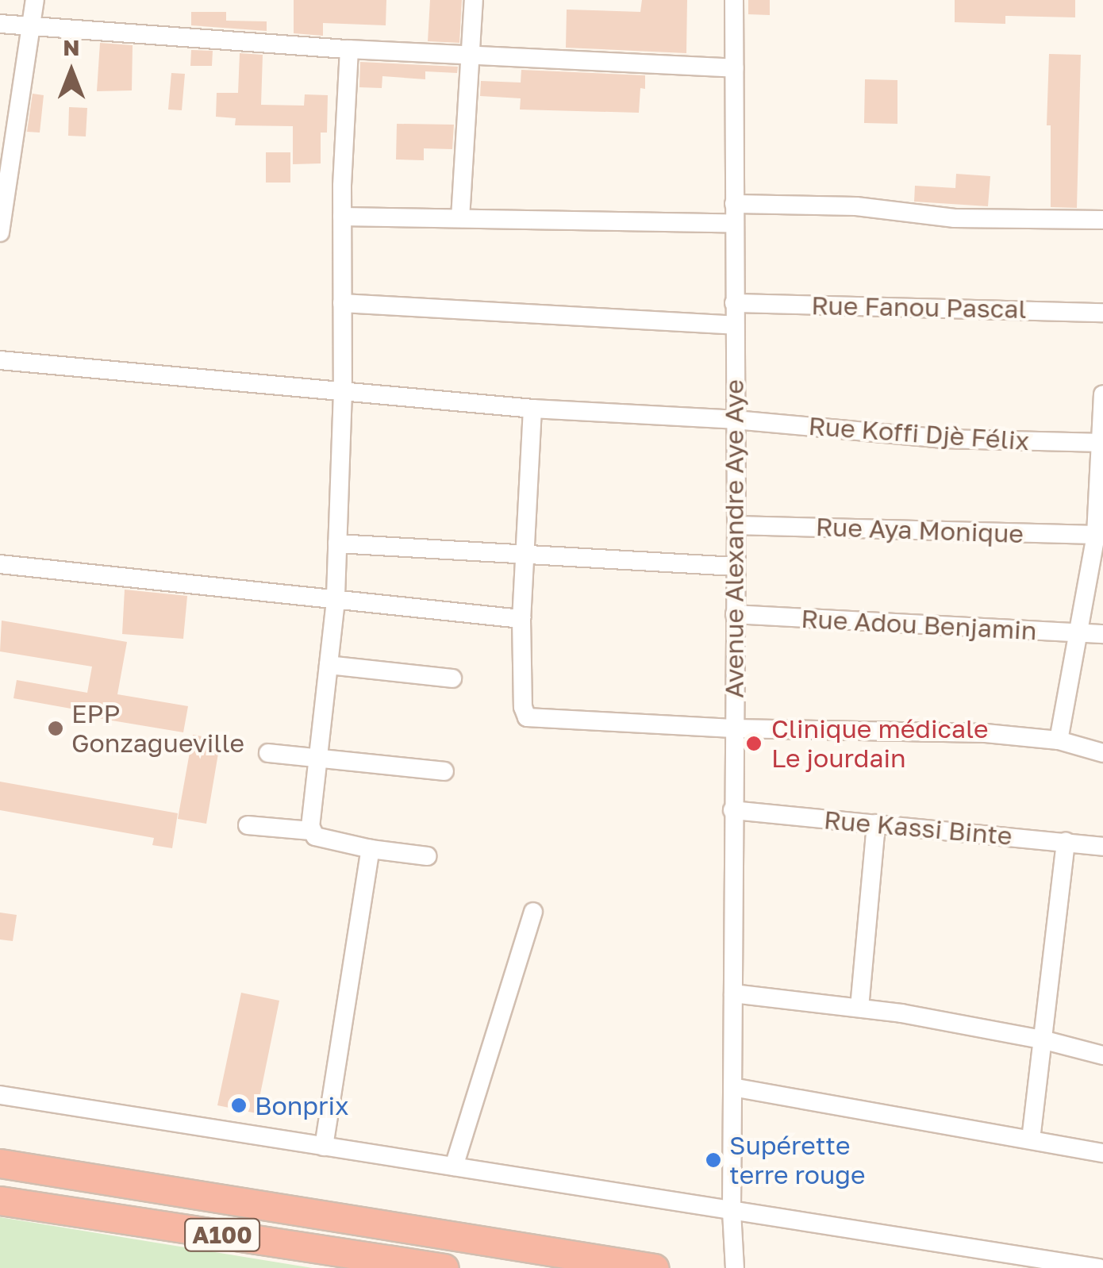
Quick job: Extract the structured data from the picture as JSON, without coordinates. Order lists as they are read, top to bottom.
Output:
{
  "streets": {
    "highway": ["A100"],
    "street": [
      "Rue Fanou Pascal",
      "Rue Koffi Djè Félix",
      "Rue Aya Monique",
      "Avenue Alexandre Aye Aye",
      "Rue Adou Benjamin",
      "Rue Kassi Binte"
    ]
  },
  "crossings": [
    ["Rue Fanou Pascal", "Avenue Alexandre Aye Aye"],
    ["Rue Koffi Djè Félix", "Avenue Alexandre Aye Aye"],
    ["Rue Aya Monique", "Avenue Alexandre Aye Aye"],
    ["Avenue Alexandre Aye Aye", "Rue Adou Benjamin"],
    ["Avenue Alexandre Aye Aye", "Rue Kassi Binte"]
  ],
  "places": [
    "EPP Gonzagueville",
    "Clinique médicale Le jourdain",
    "Bonprix",
    "Supérette terre rouge"
  ],
  "north": "top"
}
